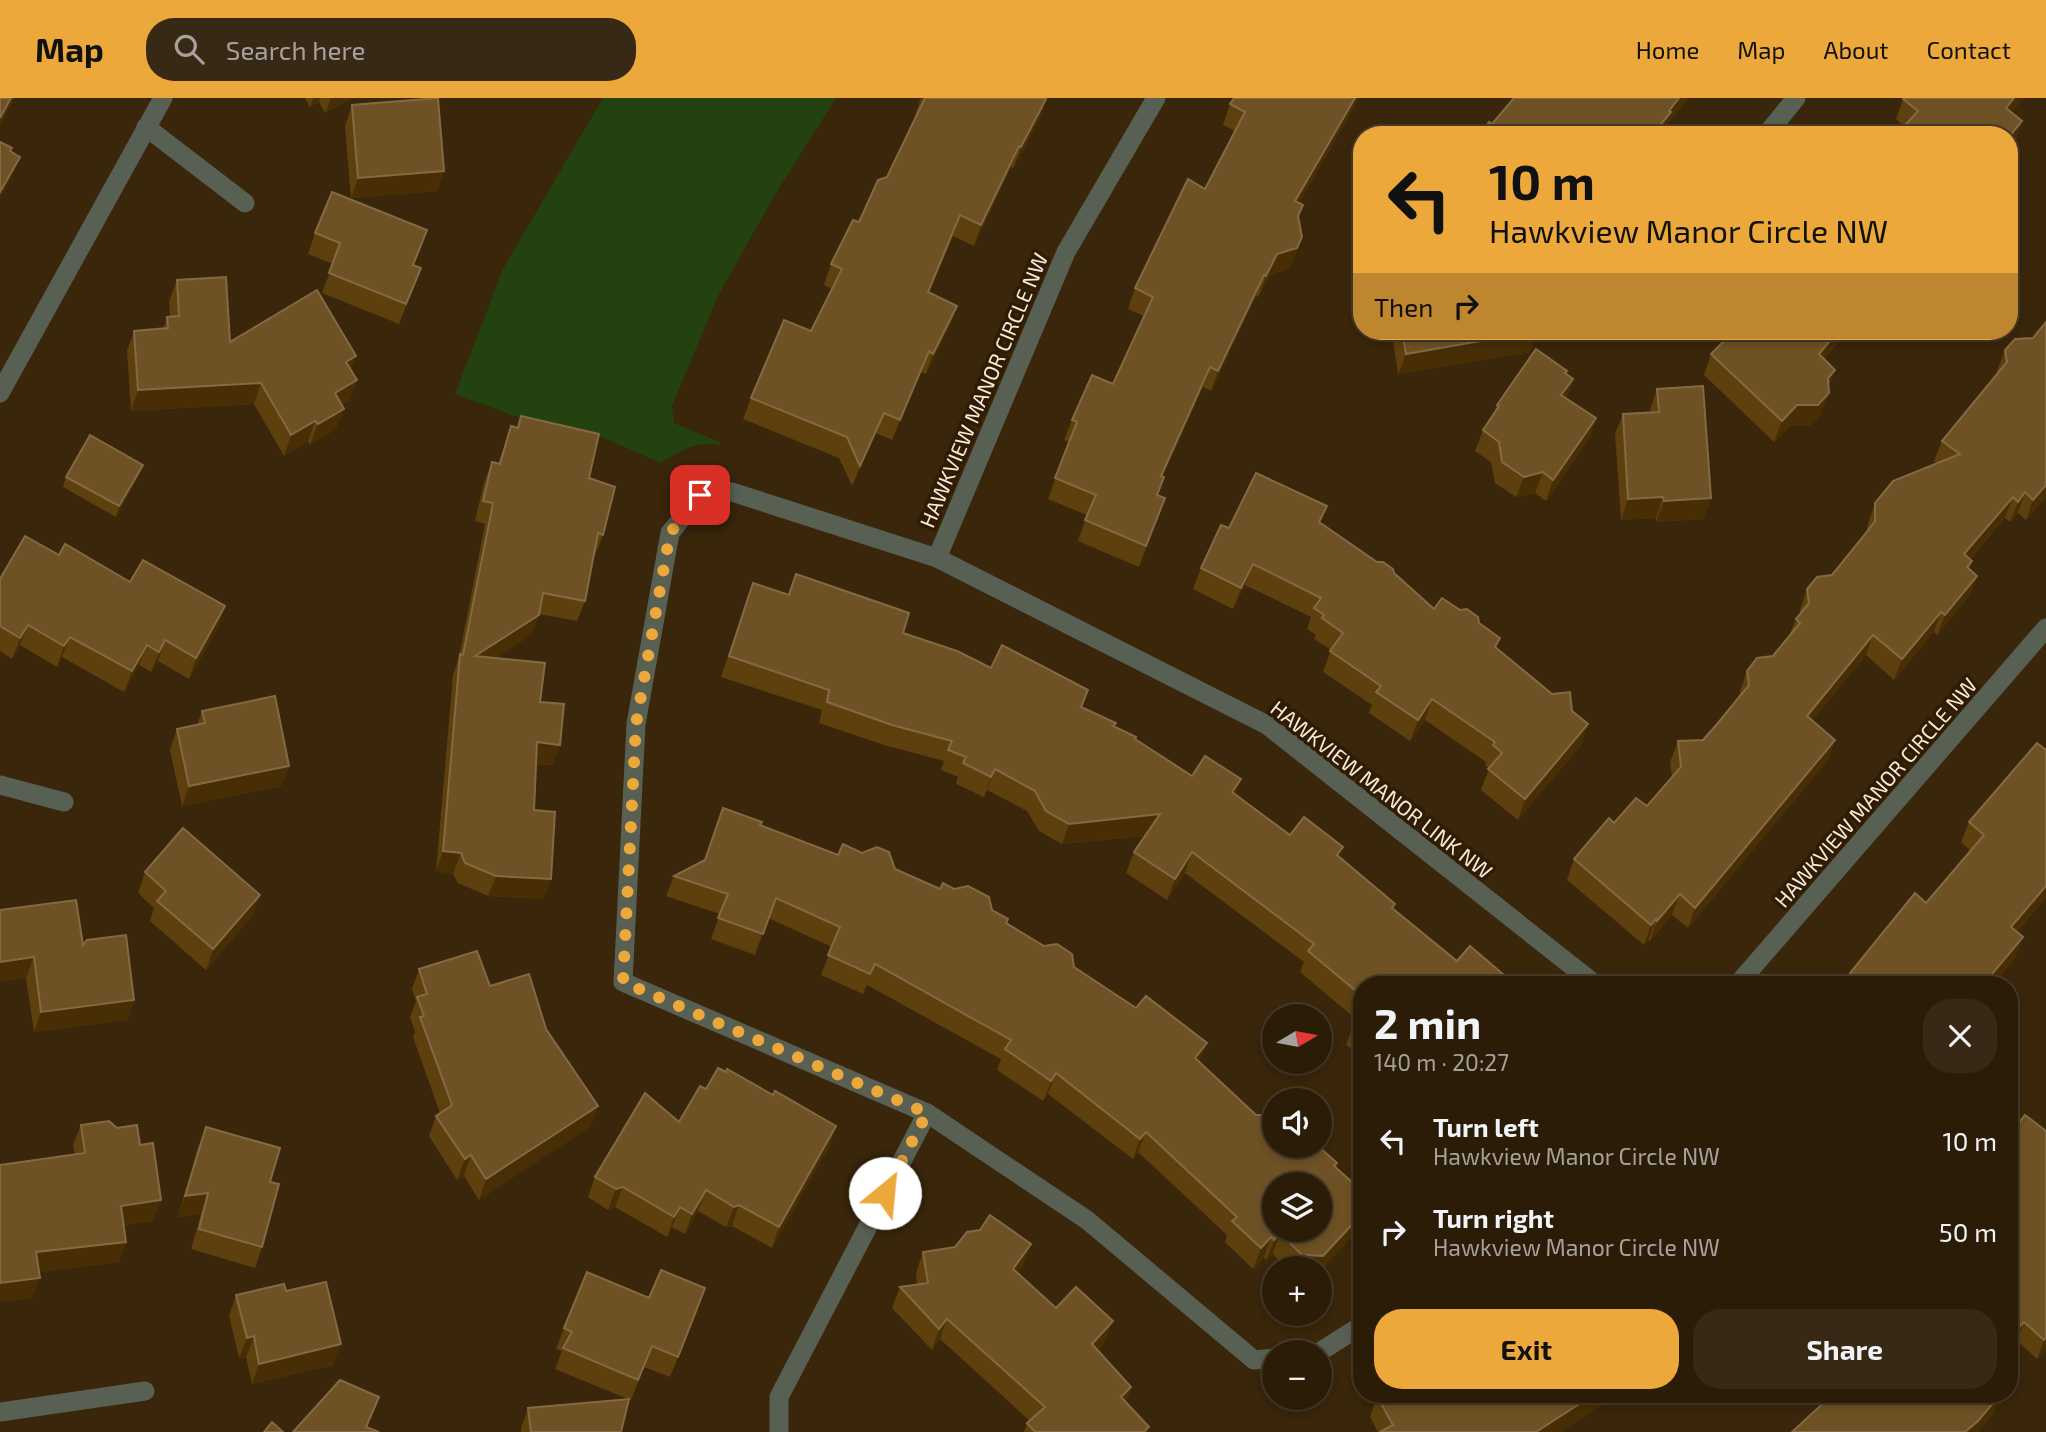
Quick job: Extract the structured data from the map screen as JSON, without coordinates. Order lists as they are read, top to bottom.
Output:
{
  "streets": {
    "street": ["HAWKVIEW MANOR CIRCLE NW", "HAWKVIEW MANOR LINK NW"]
  },
  "crossings": [
    ["HAWKVIEW MANOR CIRCLE NW", "HAWKVIEW MANOR LINK NW"]
  ],
  "north": "right",
  "page": {
    "header": "Map",
    "search": "Search here",
    "nav": [
      "Home",
      "Map",
      "About",
      "Contact"
    ],
    "turn": ["10 m", "Hawkview Manor Circle NW"],
    "then": "Then",
    "heading": ["2 min", "140 m · 20:27"],
    "map_buttons": ["+", "−"],
    "list": [
      {
        "name": "Turn left",
        "note": "Hawkview Manor Circle NW",
        "value": "10 m"
      },
      {
        "name": "Turn right",
        "note": "Hawkview Manor Circle NW",
        "value": "50 m"
      }
    ],
    "buttons": ["Exit", "Share"]
  }
}
